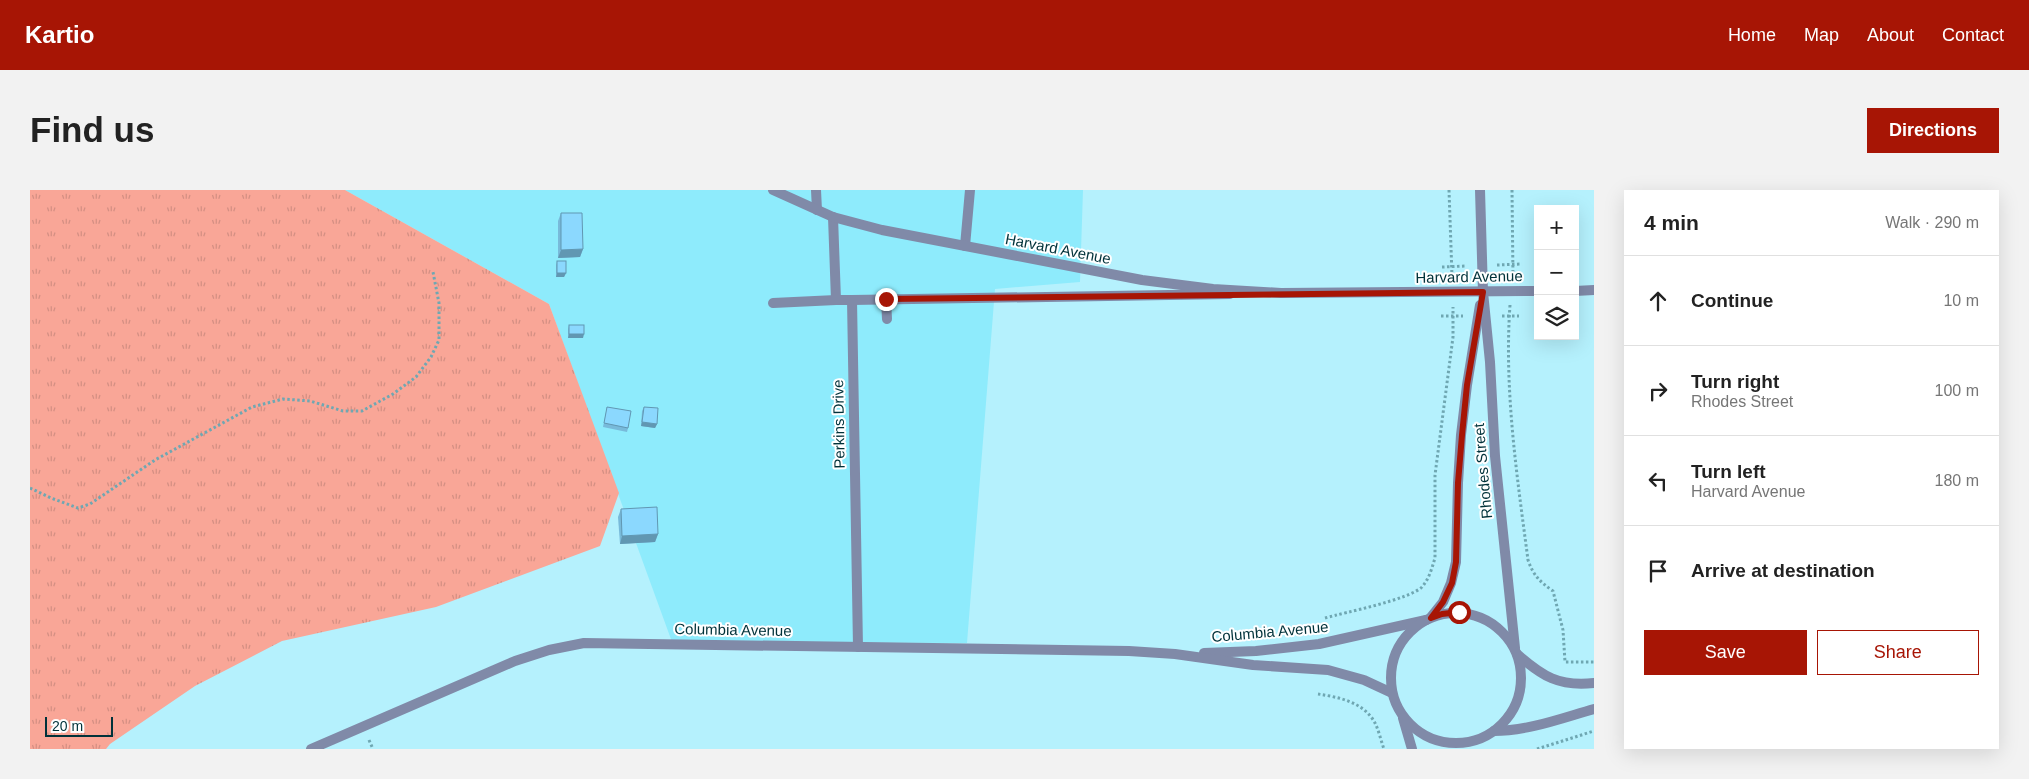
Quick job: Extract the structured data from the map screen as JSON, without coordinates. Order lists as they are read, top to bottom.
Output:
{
  "streets": {
    "street": [
      "Harvard Avenue",
      "Perkins Drive",
      "Rhodes Street",
      "Columbia Avenue"
    ]
  },
  "crossings": [
    ["Harvard Avenue", "Perkins Drive"],
    ["Harvard Avenue", "Rhodes Street"],
    ["Perkins Drive", "Columbia Avenue"],
    ["Rhodes Street", "Columbia Avenue"]
  ],
  "scale_bar": "20 m",
  "page": {
    "header": "Kartio",
    "nav": [
      "Home",
      "Map",
      "About",
      "Contact"
    ],
    "buttons": [
      "Directions",
      ["Save", "Share"]
    ],
    "title": "Find us",
    "heading": ["4 min", "Walk · 290 m"],
    "map_buttons": ["+", "−"],
    "list": [
      ["Continue", "10 m"],
      ["Turn right", "Rhodes Street", "100 m"],
      ["Turn left", "Harvard Avenue", "180 m"],
      "Arrive at destination"
    ],
    "scale": "20 m"
  }
}
